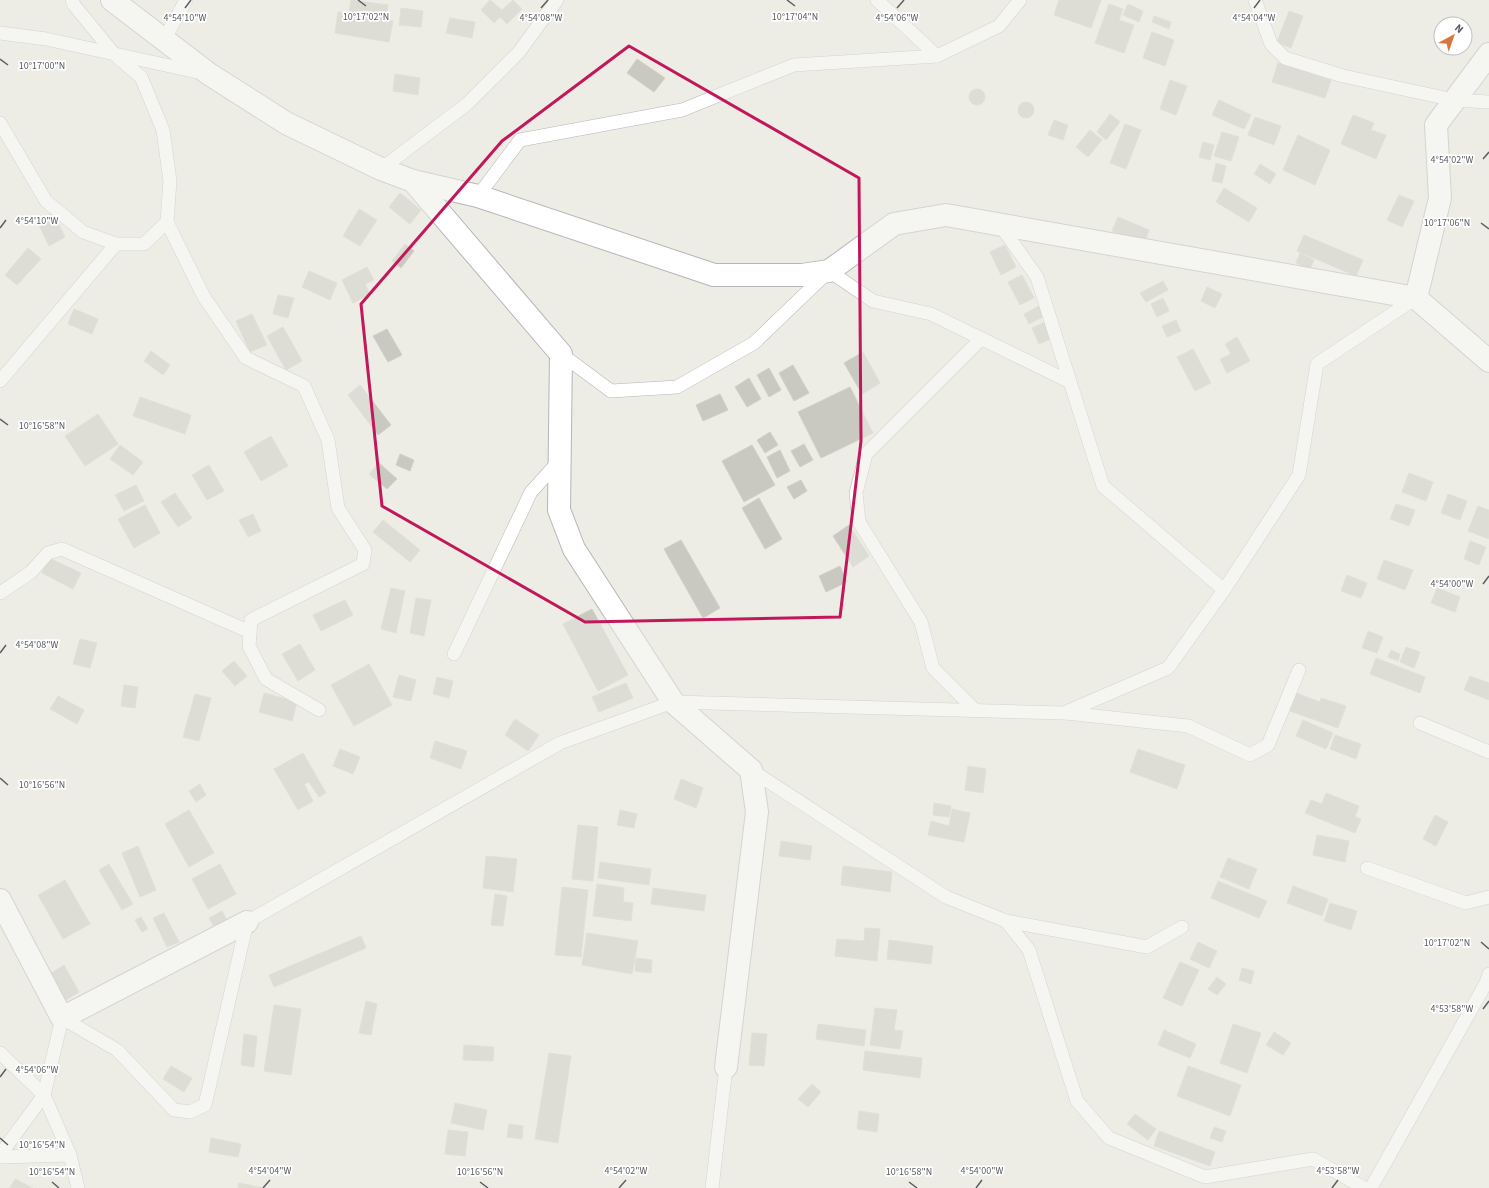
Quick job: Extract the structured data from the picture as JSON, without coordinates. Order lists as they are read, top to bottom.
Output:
{
  "north": "top right",
  "coordinates": [
    "10°17'02\"N",
    "10°17'04\"N",
    "4°54'10\"W",
    "4°54'08\"W",
    "4°54'06\"W",
    "4°54'04\"W",
    "10°17'00\"N",
    "4°54'02\"W",
    "10°17'06\"N",
    "10°16'58\"N",
    "4°54'00\"W",
    "10°16'56\"N",
    "4°53'58\"W",
    "10°16'54\"N"
  ]
}
